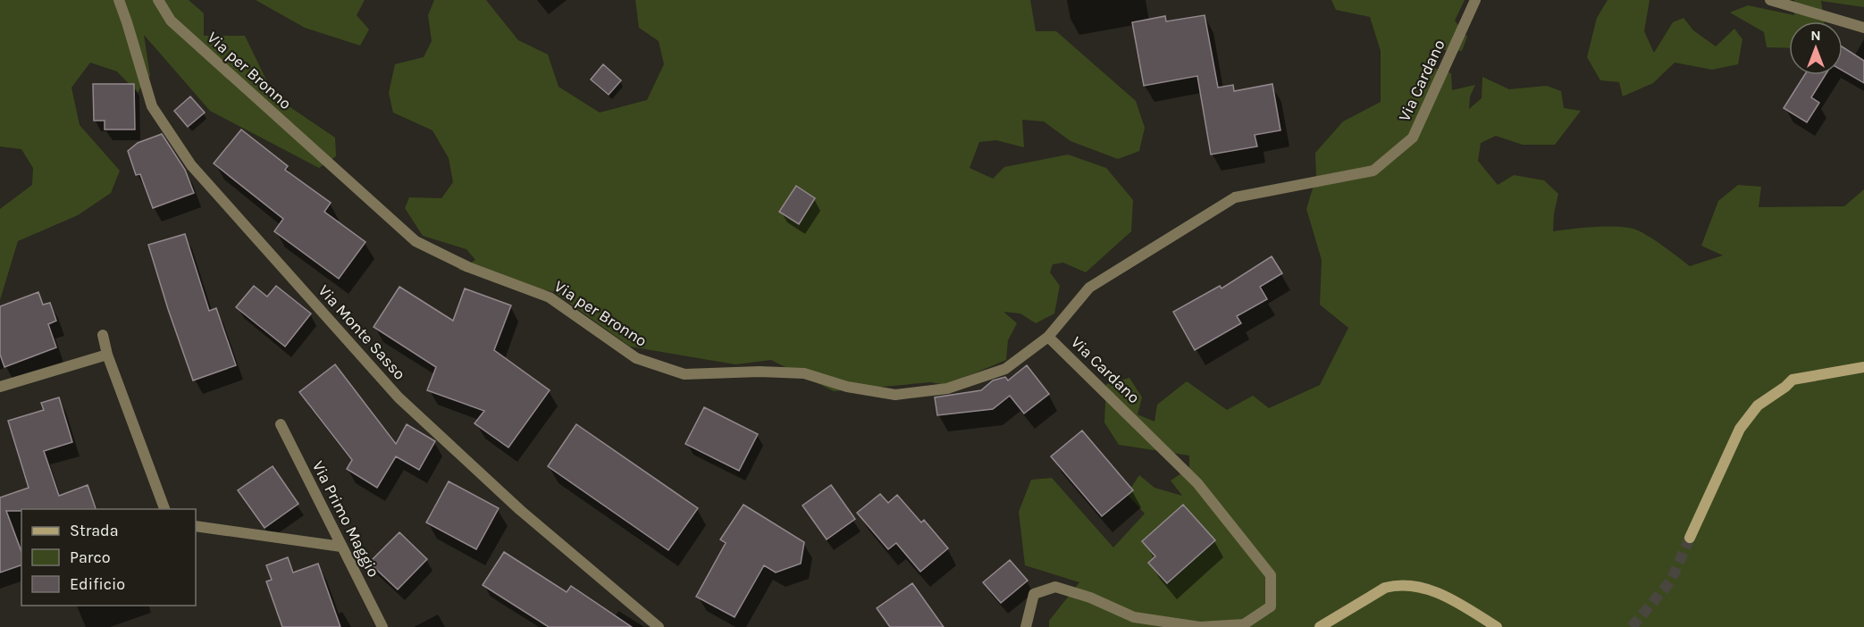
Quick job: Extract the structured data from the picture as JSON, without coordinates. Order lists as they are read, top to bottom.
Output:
{
  "streets": {
    "street": [
      "Via per Bronno",
      "Via Cardano",
      "Via Monte Sasso",
      "Via Primo Maggio"
    ]
  },
  "crossings": [
    ["Via per Bronno", "Via Cardano"]
  ],
  "legend": ["Strada", "Parco", "Edificio"],
  "north": "top"
}
